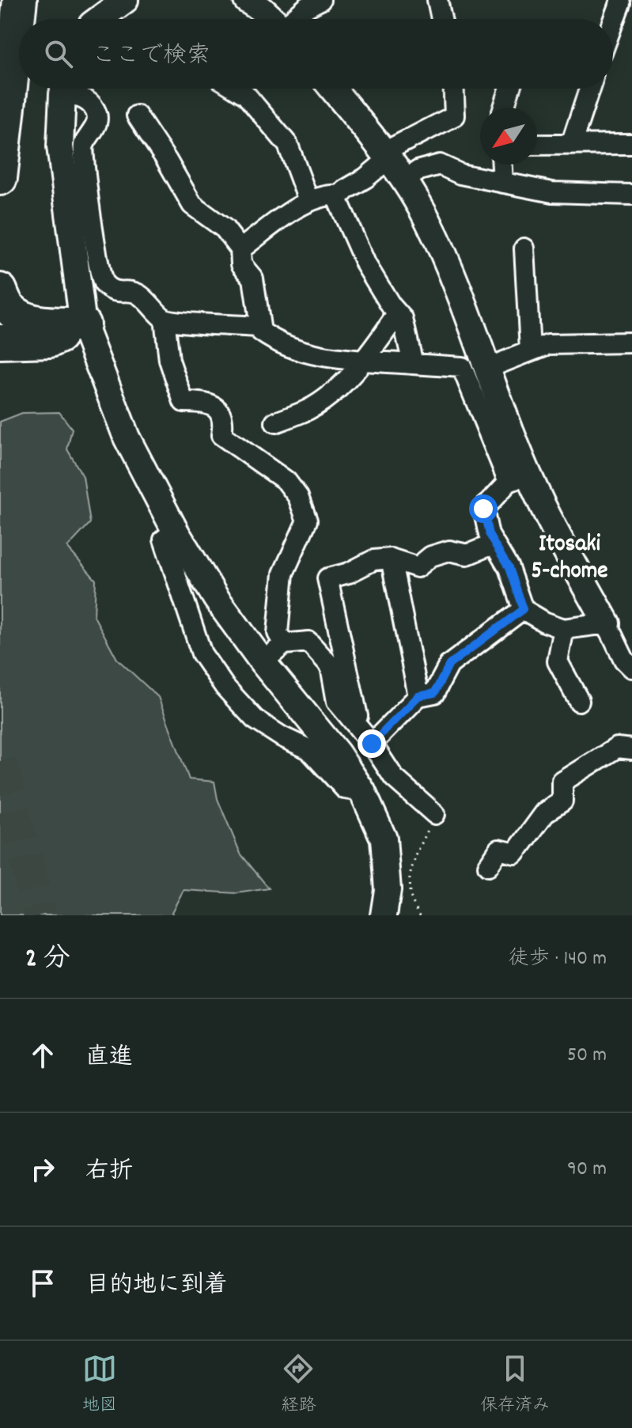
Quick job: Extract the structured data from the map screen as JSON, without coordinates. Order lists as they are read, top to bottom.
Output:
{
  "districts": ["Itosaki 5-chome"],
  "north": "bottom left",
  "page": {
    "search": "ここで検索",
    "heading": ["2 分", "徒歩 · 140 m"],
    "list": [
      ["直進", "50 m"],
      ["右折", "90 m"],
      "目的地に到着"
    ],
    "nav": ["地図", "経路", "保存済み"]
  }
}
